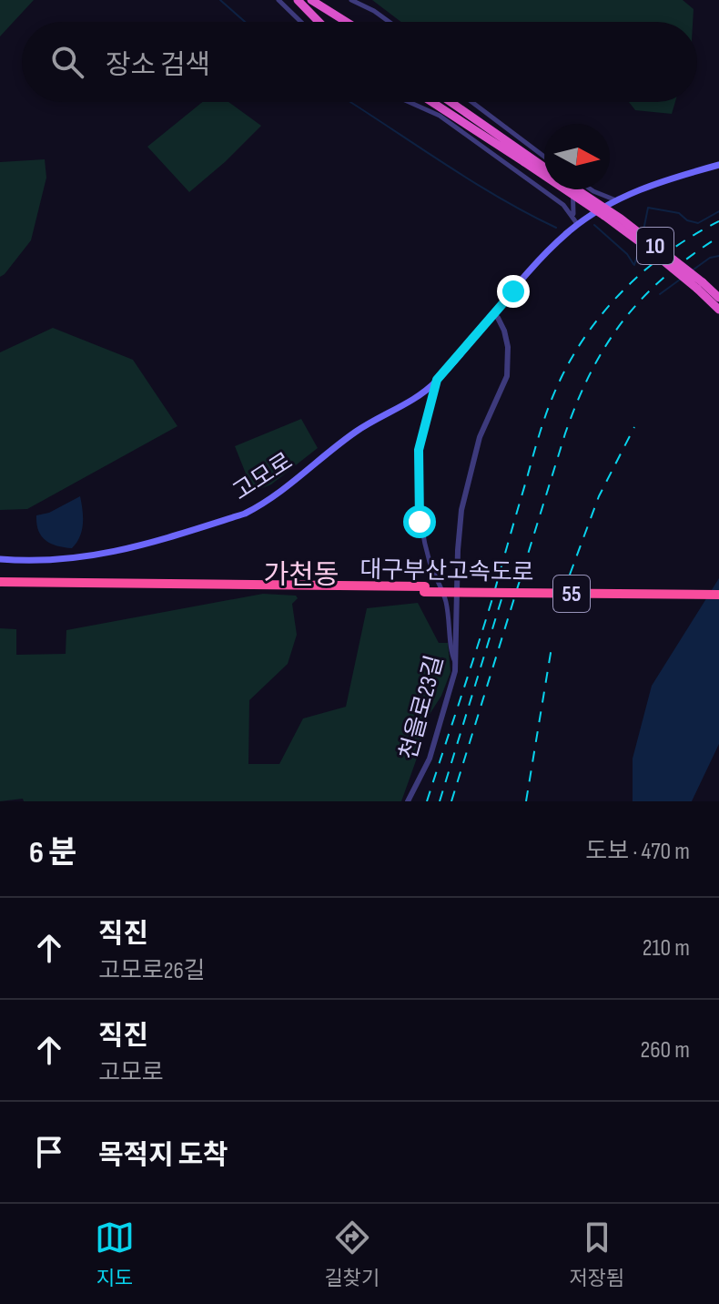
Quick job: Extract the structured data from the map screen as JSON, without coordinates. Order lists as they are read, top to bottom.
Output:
{
  "streets": {
    "highway": ["10", "대구부산고속도로", "55"],
    "main road": ["고모로"],
    "street": ["천을로23길"]
  },
  "crossings": [
    ["고모로", "천을로23길"]
  ],
  "districts": ["가천동"],
  "north": "right",
  "page": {
    "search": "장소 검색",
    "heading": ["6 분", "도보 · 470 m"],
    "list": [
      ["직진", "고모로26길", "210 m"],
      ["직진", "고모로", "260 m"],
      "목적지 도착"
    ],
    "nav": ["지도", "길찾기", "저장됨"]
  }
}
